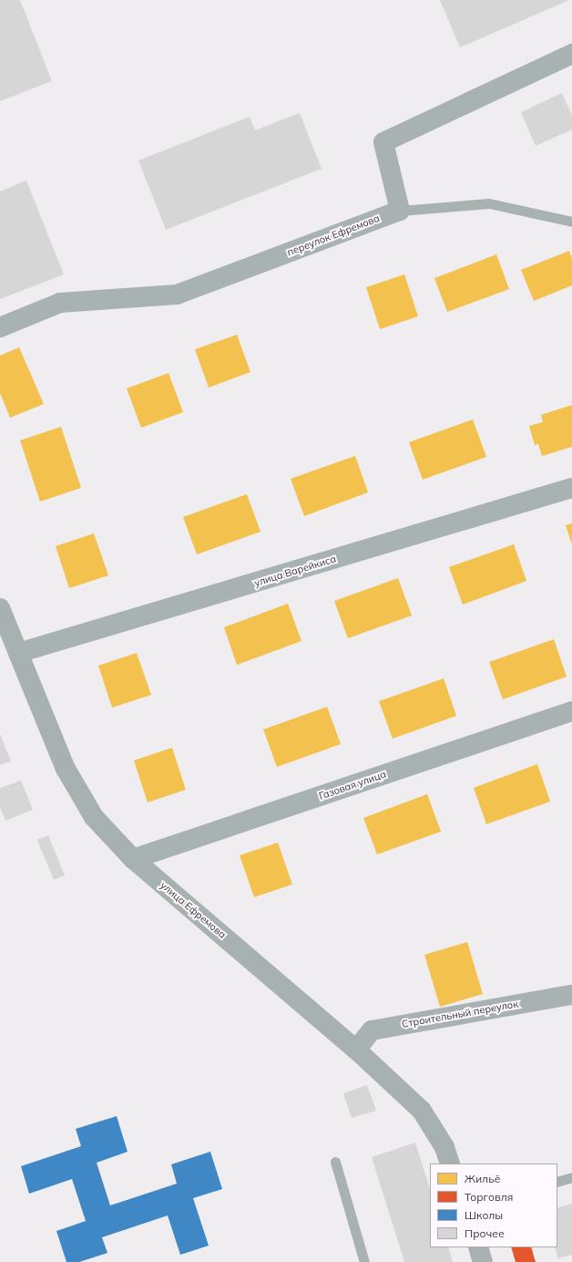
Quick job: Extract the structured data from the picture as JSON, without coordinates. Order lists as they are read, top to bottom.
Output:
{
  "streets": {
    "street": [
      "переулок Ефремова",
      "улица Варейкиса",
      "Газовая улица",
      "улица Ефремова",
      "Строительный переулок"
    ]
  },
  "crossings": [
    ["улица Варейкиса", "улица Ефремова"],
    ["Газовая улица", "улица Ефремова"],
    ["улица Ефремова", "Строительный переулок"]
  ],
  "legend": [
    "Жильё",
    "Торговля",
    "Школы",
    "Прочее"
  ]
}
